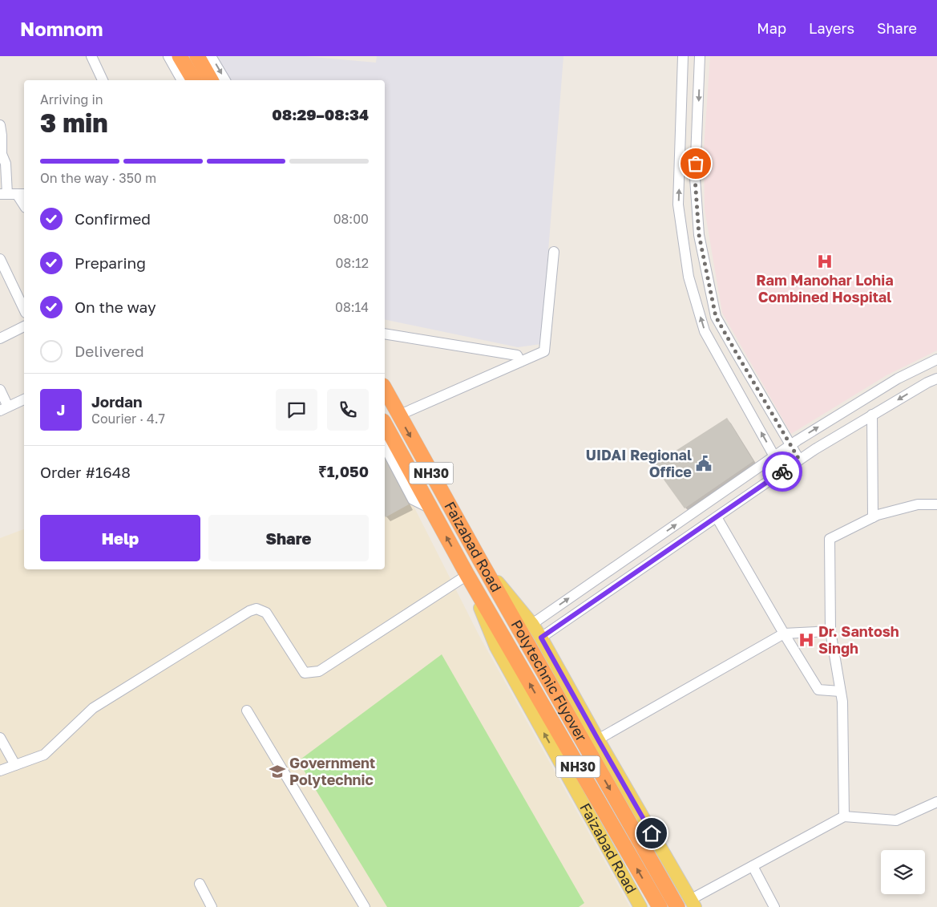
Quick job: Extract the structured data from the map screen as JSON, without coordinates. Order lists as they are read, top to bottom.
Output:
{
  "streets": {
    "highway": ["NH30", "Faizabad Road", "Polytechnic Flyover"]
  },
  "crossings": [
    ["NH30", "Faizabad Road"],
    ["NH30", "Polytechnic Flyover"],
    ["Faizabad Road", "Polytechnic Flyover"]
  ],
  "places": {
    "hospital": ["Ram Manohar Lohia Combined Hospital", "Dr. Santosh Singh"],
    "public building": ["UIDAI Regional Office"],
    "school or university": ["Government Polytechnic"]
  },
  "page": {
    "header": "Nomnom",
    "nav": ["Map", "Layers", "Share"],
    "heading": ["3 min", "Arriving in", "08:29–08:34"],
    "panel": [
      "Jordan",
      "Courier · 4.7",
      "Order #1648",
      "₹1,050"
    ],
    "bar": "On the way · 350 m",
    "list": [
      ["Confirmed", "08:00"],
      ["Preparing", "08:12"],
      ["On the way", "08:14"],
      "Delivered"
    ],
    "round": "J",
    "buttons": ["Help", "Share"]
  }
}
